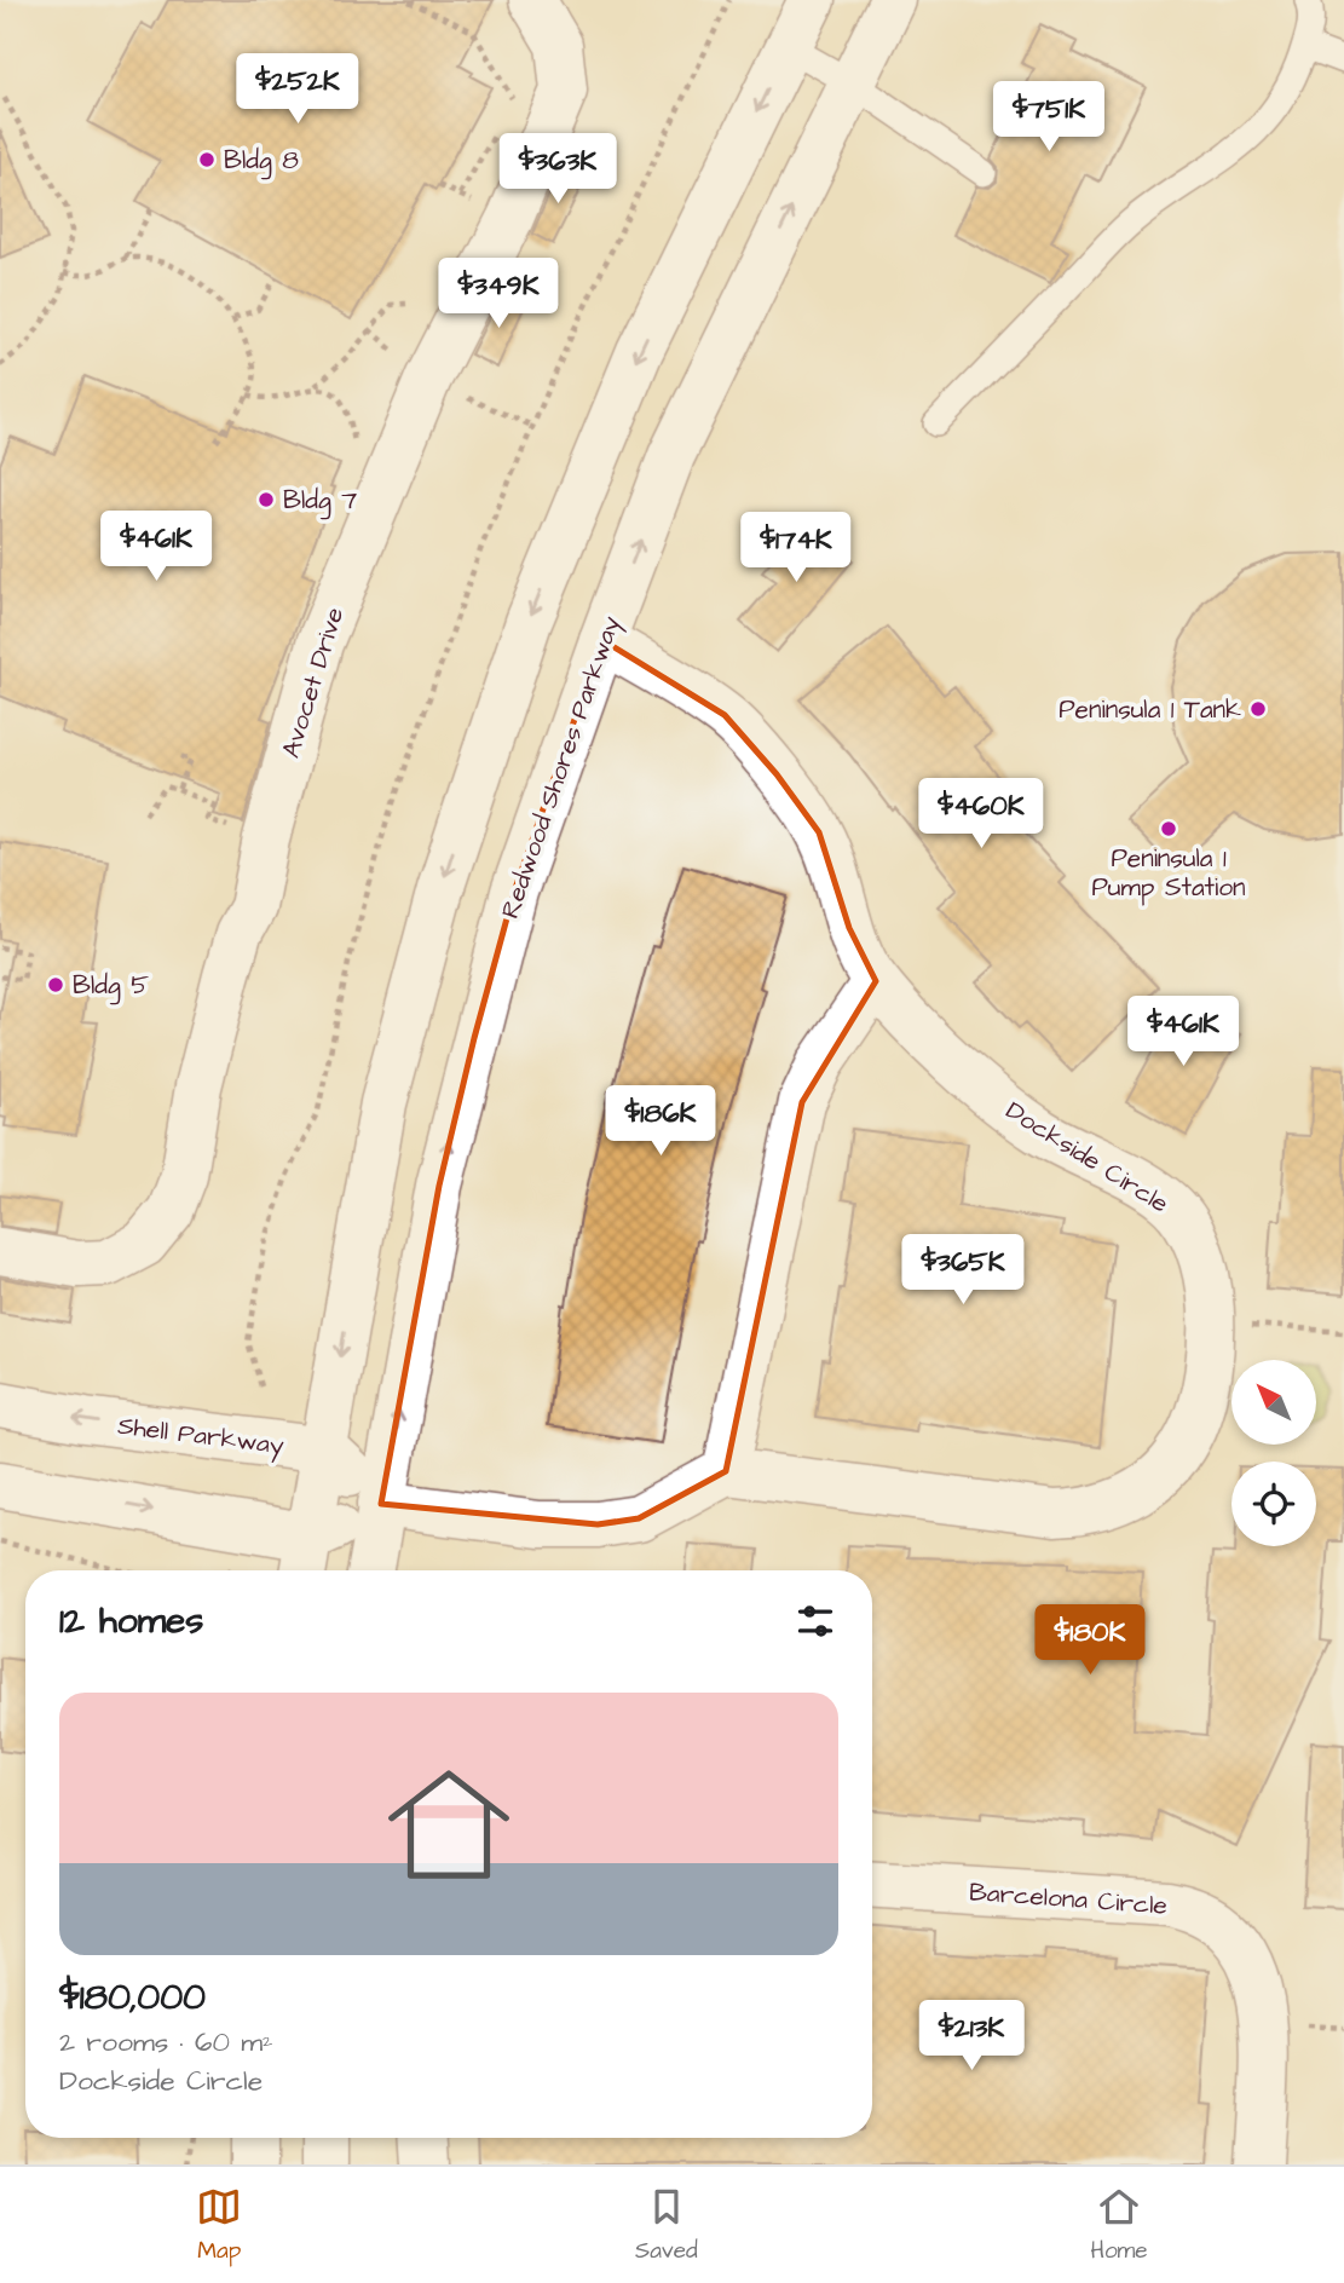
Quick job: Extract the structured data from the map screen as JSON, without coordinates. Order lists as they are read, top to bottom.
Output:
{
  "streets": {
    "street": [
      "Avocet Drive",
      "Redwood Shores Parkway",
      "Dockside Circle",
      "Shell Parkway",
      "Barcelona Circle"
    ]
  },
  "crossings": [
    ["Redwood Shores Parkway", "Dockside Circle"]
  ],
  "places": [
    "Bldg 8",
    "Bldg 7",
    "Peninsula 1 Tank",
    "Peninsula 1 Pump Station",
    "Bldg 5"
  ],
  "north": "top left",
  "page": {
    "price": [
      "$252K",
      "$751K",
      "$363K",
      "$349K",
      "$461K",
      "$174K",
      "$460K",
      "$461K",
      "$186K",
      "$365K",
      "$180K",
      "$213K"
    ],
    "heading": "12 homes",
    "list": [
      {
        "name": "$180,000",
        "note": "2 rooms · 60 m² · Dockside Circle"
      }
    ],
    "tabs": ["Map", "Saved", "Home"]
  }
}
